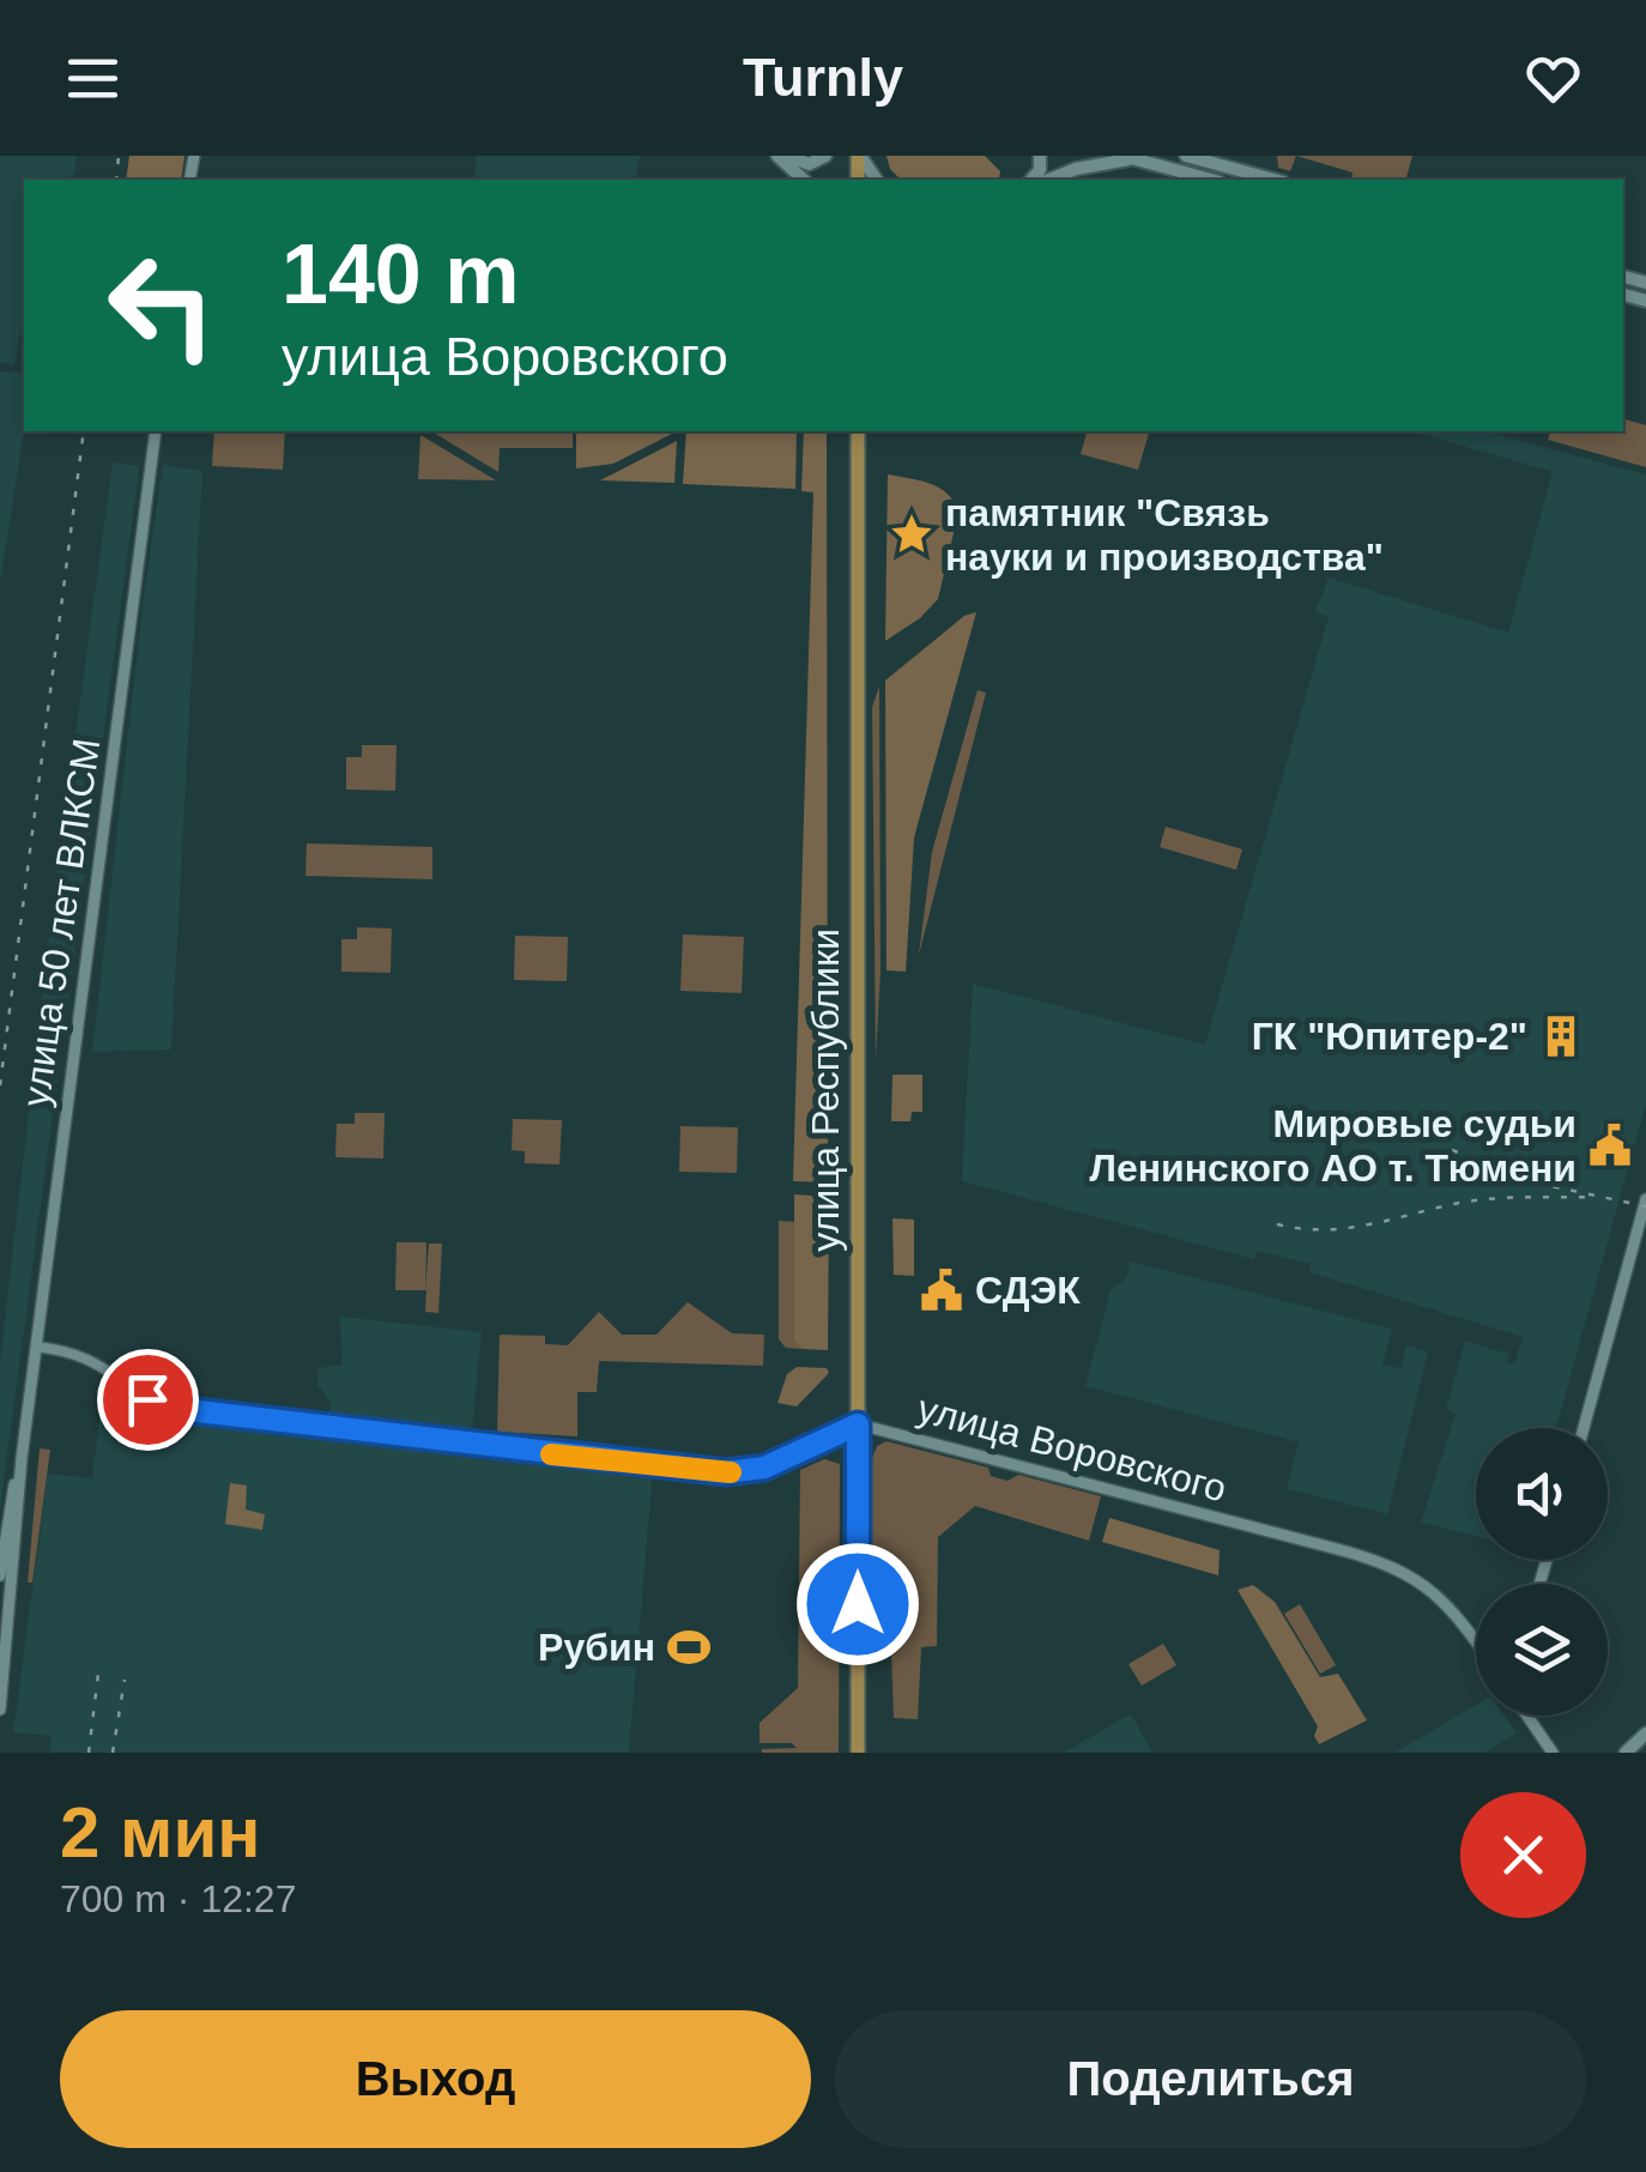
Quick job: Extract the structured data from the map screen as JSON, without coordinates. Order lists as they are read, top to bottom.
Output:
{
  "streets": {
    "main road": ["улица Республики"],
    "street": ["улица 50 лет ВЛКСМ", "улица Воровского"]
  },
  "crossings": [
    ["улица 50 лет ВЛКСМ", "улица Воровского"],
    ["улица Республики", "улица Воровского"]
  ],
  "places": {
    "place": ["памятник \"Связь науки и производства\""],
    "building": ["ГК \"Юпитер-2\""],
    "public building": ["Мировые судьи Ленинского АО т. Тюмени", "СДЭК"],
    "sports": ["Рубин"]
  },
  "page": {
    "header": "Turnly",
    "turn": ["140 m", "улица Воровского"],
    "heading": ["2 мин", "700 m · 12:27"],
    "buttons": ["Выход", "Поделиться"]
  }
}
